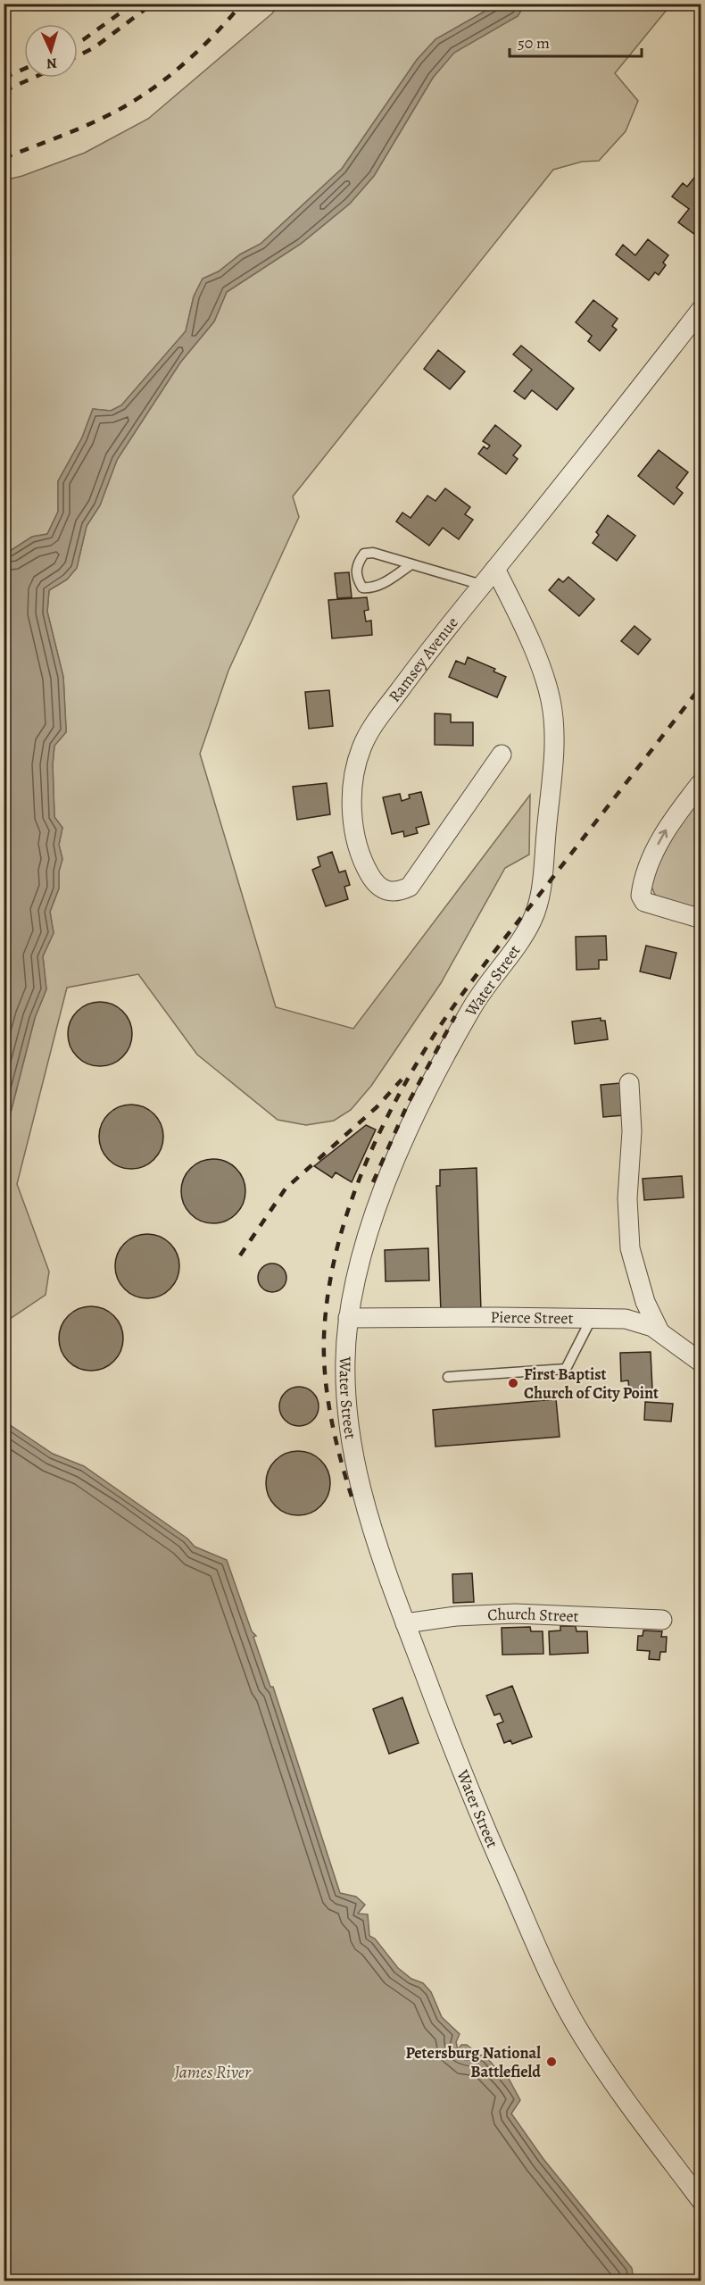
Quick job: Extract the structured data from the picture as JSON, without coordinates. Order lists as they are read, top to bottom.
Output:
{
  "streets": {
    "street": [
      "Ramsey Avenue",
      "Water Street",
      "Pierce Street",
      "Church Street"
    ]
  },
  "crossings": [
    ["Ramsey Avenue", "Water Street"],
    ["Water Street", "Pierce Street"],
    ["Water Street", "Church Street"]
  ],
  "water": ["James River"],
  "places": ["First Baptist Church of City Point", "Petersburg National Battlefield"],
  "scale_bar": "50 m",
  "north": "bottom"
}
